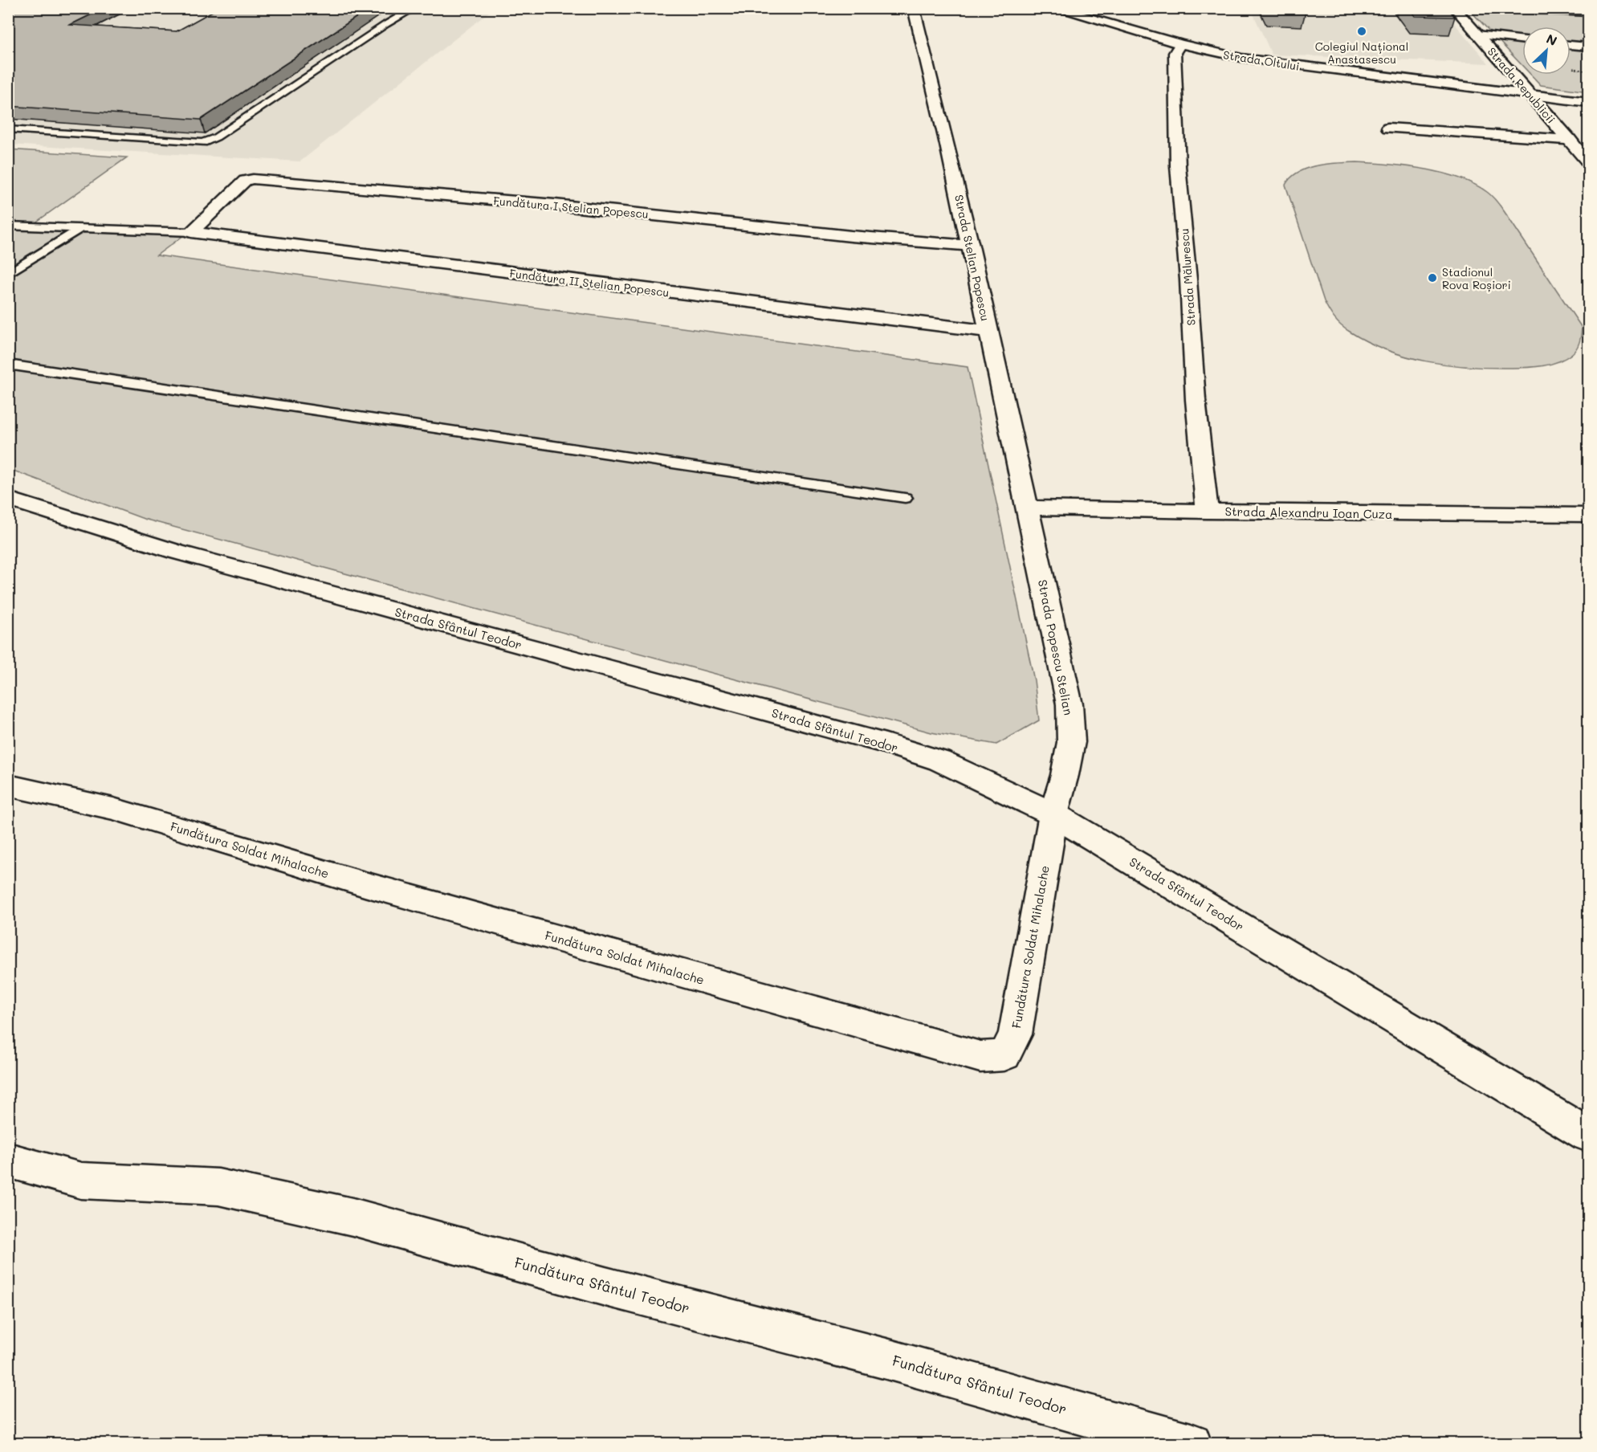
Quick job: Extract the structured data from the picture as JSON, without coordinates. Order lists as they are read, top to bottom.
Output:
{
  "streets": {
    "street": [
      "Strada Oltului",
      "Strada Republicii",
      "Fundătura I Stelian Popescu",
      "Strada Stelian Popescu",
      "Strada Mălurescu",
      "Fundătura II Stelian Popescu",
      "Strada Alexandru Ioan Cuza",
      "Strada Sfântul Teodor",
      "Strada Popescu Stelian",
      "Fundătura Soldat Mihalache",
      "Fundătura Sfântul Teodor"
    ]
  },
  "crossings": [
    ["Strada Oltului", "Strada Republicii"],
    ["Strada Oltului", "Strada Mălurescu"],
    ["Fundătura I Stelian Popescu", "Strada Stelian Popescu"],
    ["Fundătura I Stelian Popescu", "Fundătura II Stelian Popescu"],
    ["Strada Stelian Popescu", "Fundătura II Stelian Popescu"],
    ["Strada Stelian Popescu", "Strada Alexandru Ioan Cuza"],
    ["Strada Stelian Popescu", "Strada Popescu Stelian"],
    ["Strada Mălurescu", "Strada Alexandru Ioan Cuza"],
    ["Strada Alexandru Ioan Cuza", "Strada Popescu Stelian"],
    ["Strada Sfântul Teodor", "Strada Popescu Stelian"],
    ["Strada Sfântul Teodor", "Fundătura Soldat Mihalache"],
    ["Strada Popescu Stelian", "Fundătura Soldat Mihalache"]
  ],
  "places": ["Colegiul Național Anastasescu", "Stadionul Rova Roșiori"],
  "north": "top right"
}
